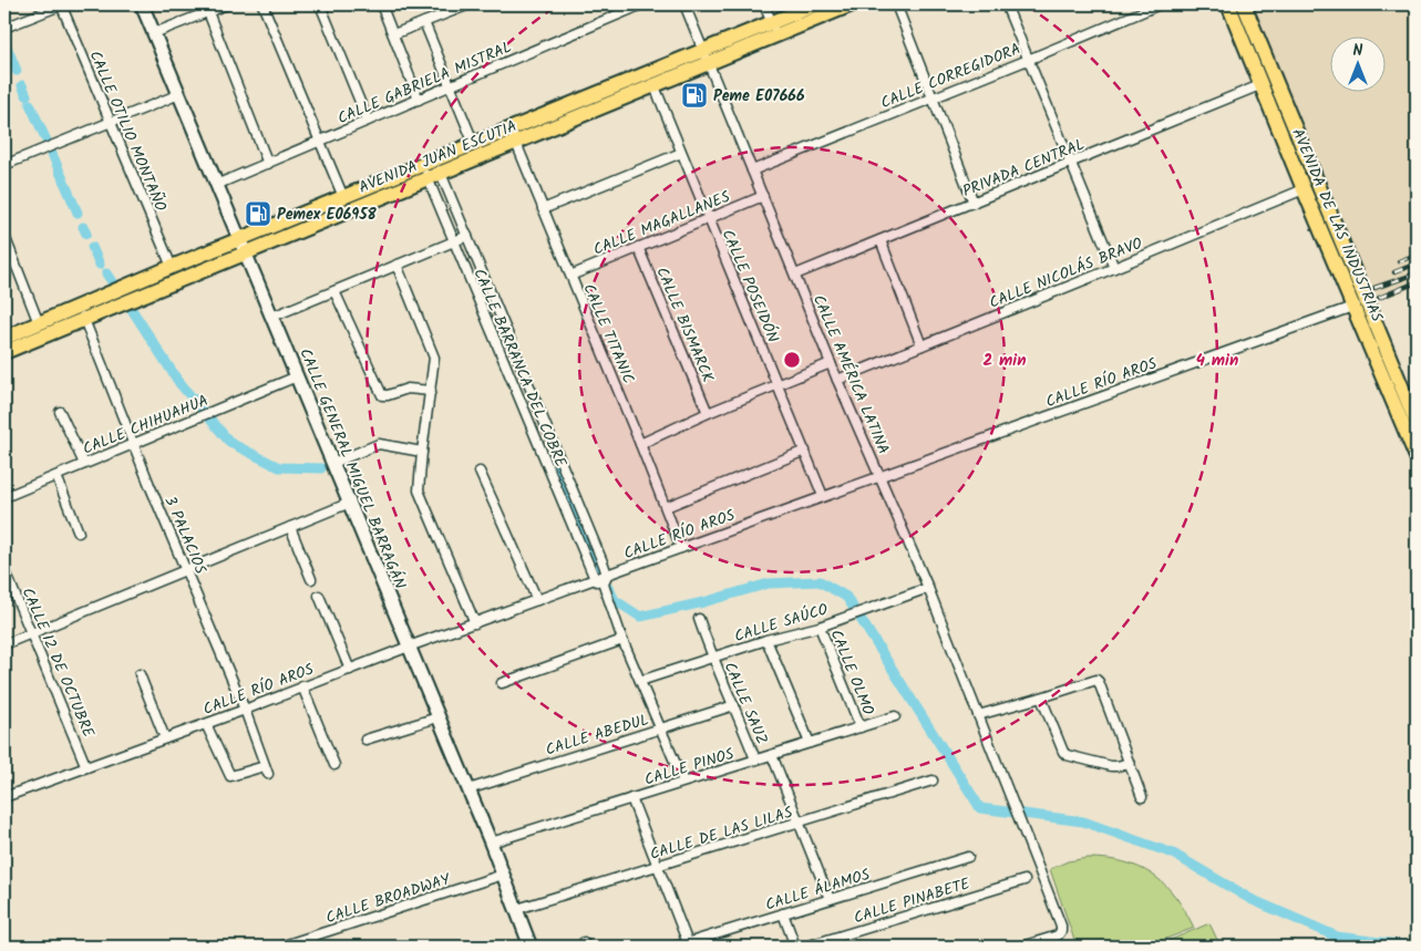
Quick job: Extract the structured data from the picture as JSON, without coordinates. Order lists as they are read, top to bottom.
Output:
{
  "streets": {
    "main road": ["AVENIDA JUAN ESCUTIA", "AVENIDA DE LAS INDUSTRIAS", "CALLE GENERAL MIGUEL BARRAGÁN"],
    "street": [
      "CALLE CORREGIDORA",
      "CALLE GABRIELA MISTRAL",
      "CALLE OTILIO MONTAÑO",
      "PRIVADA CENTRAL",
      "CALLE MAGALLANES",
      "CALLE NICOLÁS BRAVO",
      "CALLE POSEIDÓN",
      "CALLE BISMARCK",
      "CALLE TITANIC",
      "CALLE BARRANCA DEL COBRE",
      "CALLE AMÉRICA LATINA",
      "CALLE RÍO AROS",
      "CALLE CHIHUAHUA",
      "3 PALACIOS",
      "CALLE SAÚCO",
      "CALLE 12 DE OCTUBRE",
      "CALLE OLMO",
      "CALLE SAUZ",
      "CALLE ABEDUL",
      "CALLE PINOS",
      "CALLE DE LAS LILAS",
      "CALLE ÁLAMOS",
      "CALLE BROADWAY",
      "CALLE PINABETE"
    ]
  },
  "crossings": [
    ["CALLE CORREGIDORA", "CALLE AMÉRICA LATINA"],
    ["CALLE GABRIELA MISTRAL", "CALLE GENERAL MIGUEL BARRAGÁN"],
    ["CALLE OTILIO MONTAÑO", "AVENIDA JUAN ESCUTIA"],
    ["AVENIDA JUAN ESCUTIA", "CALLE POSEIDÓN"],
    ["AVENIDA JUAN ESCUTIA", "CALLE TITANIC"],
    ["AVENIDA JUAN ESCUTIA", "CALLE BARRANCA DEL COBRE"],
    ["AVENIDA JUAN ESCUTIA", "CALLE AMÉRICA LATINA"],
    ["AVENIDA JUAN ESCUTIA", "CALLE GENERAL MIGUEL BARRAGÁN"],
    ["AVENIDA JUAN ESCUTIA", "3 PALACIOS"],
    ["PRIVADA CENTRAL", "AVENIDA DE LAS INDUSTRIAS"],
    ["PRIVADA CENTRAL", "CALLE AMÉRICA LATINA"],
    ["CALLE MAGALLANES", "CALLE POSEIDÓN"],
    ["CALLE MAGALLANES", "CALLE BISMARCK"],
    ["CALLE MAGALLANES", "CALLE TITANIC"],
    ["CALLE MAGALLANES", "CALLE AMÉRICA LATINA"],
    ["AVENIDA DE LAS INDUSTRIAS", "CALLE NICOLÁS BRAVO"],
    ["AVENIDA DE LAS INDUSTRIAS", "CALLE RÍO AROS"],
    ["CALLE NICOLÁS BRAVO", "CALLE AMÉRICA LATINA"],
    ["CALLE POSEIDÓN", "CALLE RÍO AROS"],
    ["CALLE TITANIC", "CALLE RÍO AROS"],
    ["CALLE BARRANCA DEL COBRE", "CALLE RÍO AROS"],
    ["CALLE AMÉRICA LATINA", "CALLE RÍO AROS"],
    ["CALLE AMÉRICA LATINA", "CALLE SAÚCO"],
    ["CALLE RÍO AROS", "CALLE GENERAL MIGUEL BARRAGÁN"],
    ["CALLE RÍO AROS", "3 PALACIOS"],
    ["CALLE RÍO AROS", "CALLE 12 DE OCTUBRE"],
    ["CALLE CHIHUAHUA", "CALLE GENERAL MIGUEL BARRAGÁN"],
    ["CALLE CHIHUAHUA", "3 PALACIOS"],
    ["CALLE GENERAL MIGUEL BARRAGÁN", "CALLE ABEDUL"],
    ["CALLE GENERAL MIGUEL BARRAGÁN", "CALLE PINOS"],
    ["CALLE GENERAL MIGUEL BARRAGÁN", "CALLE DE LAS LILAS"],
    ["CALLE GENERAL MIGUEL BARRAGÁN", "CALLE BROADWAY"],
    ["CALLE SAÚCO", "CALLE OLMO"],
    ["CALLE SAÚCO", "CALLE SAUZ"],
    ["CALLE OLMO", "CALLE PINOS"],
    ["CALLE SAUZ", "CALLE ABEDUL"],
    ["CALLE SAUZ", "CALLE PINOS"]
  ],
  "places": {
    "fuel station": ["Peme E07666", "Pemex E06958"]
  },
  "north": "top",
  "rings": ["2 min", "4 min"]
}
